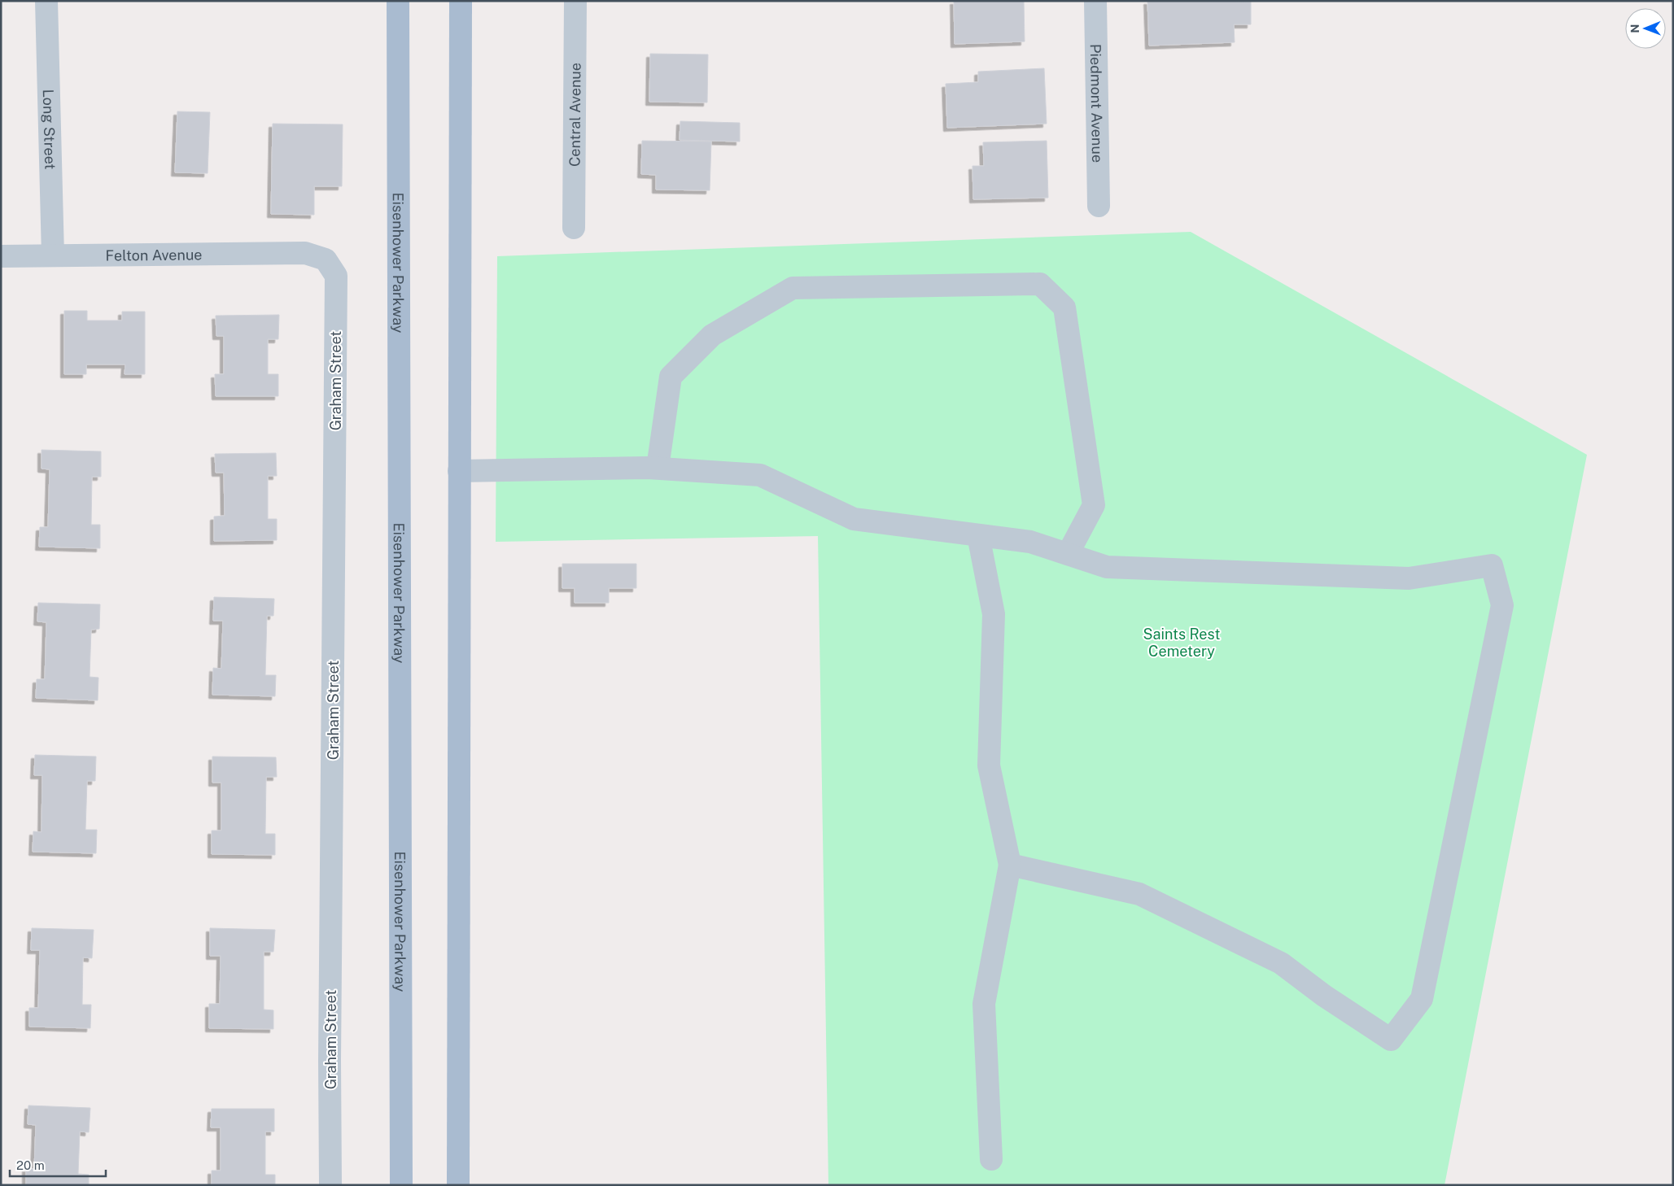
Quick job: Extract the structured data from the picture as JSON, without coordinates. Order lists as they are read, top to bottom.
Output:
{
  "streets": {
    "main road": ["Eisenhower Parkway"],
    "street": [
      "Piedmont Avenue",
      "Central Avenue",
      "Long Street",
      "Felton Avenue",
      "Graham Street"
    ]
  },
  "crossings": [
    ["Long Street", "Felton Avenue"],
    ["Felton Avenue", "Graham Street"]
  ],
  "parks": ["Saints Rest Cemetery"],
  "scale_bar": "20 m",
  "north": "left"
}
